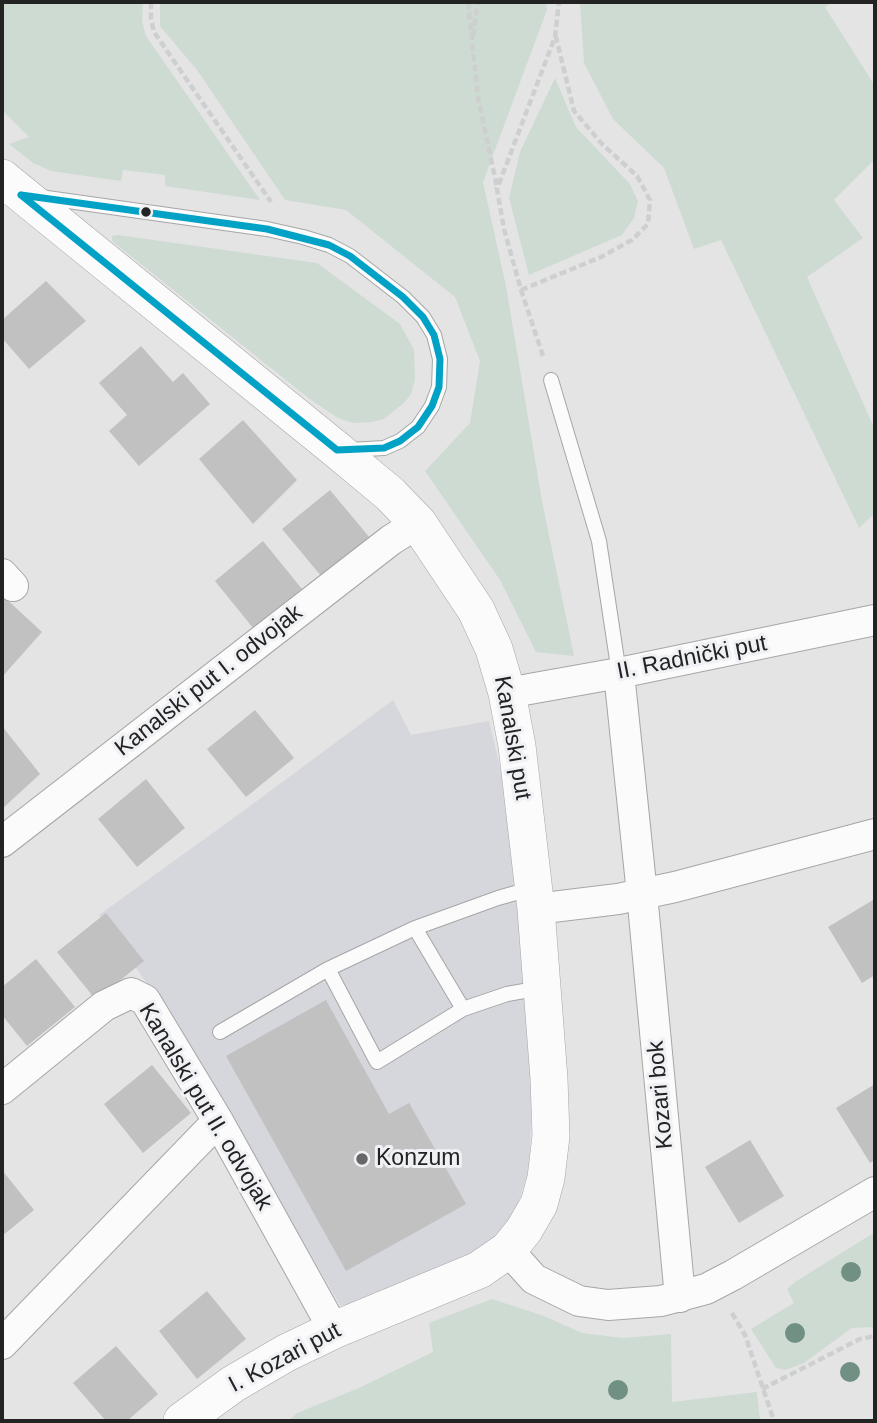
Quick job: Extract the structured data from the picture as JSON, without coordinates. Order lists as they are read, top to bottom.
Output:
{
  "streets": {
    "street": [
      "II. Radnički put",
      "Kanalski put I. odvojak",
      "Kanalski put",
      "Kozari bok",
      "Kanalski put II. odvojak",
      "I. Kozari put"
    ]
  },
  "crossings": [
    ["II. Radnički put", "Kanalski put"],
    ["II. Radnički put", "Kozari bok"],
    ["Kanalski put I. odvojak", "Kanalski put"],
    ["Kanalski put", "I. Kozari put"],
    ["Kanalski put II. odvojak", "I. Kozari put"]
  ],
  "places": ["Konzum"]
}
